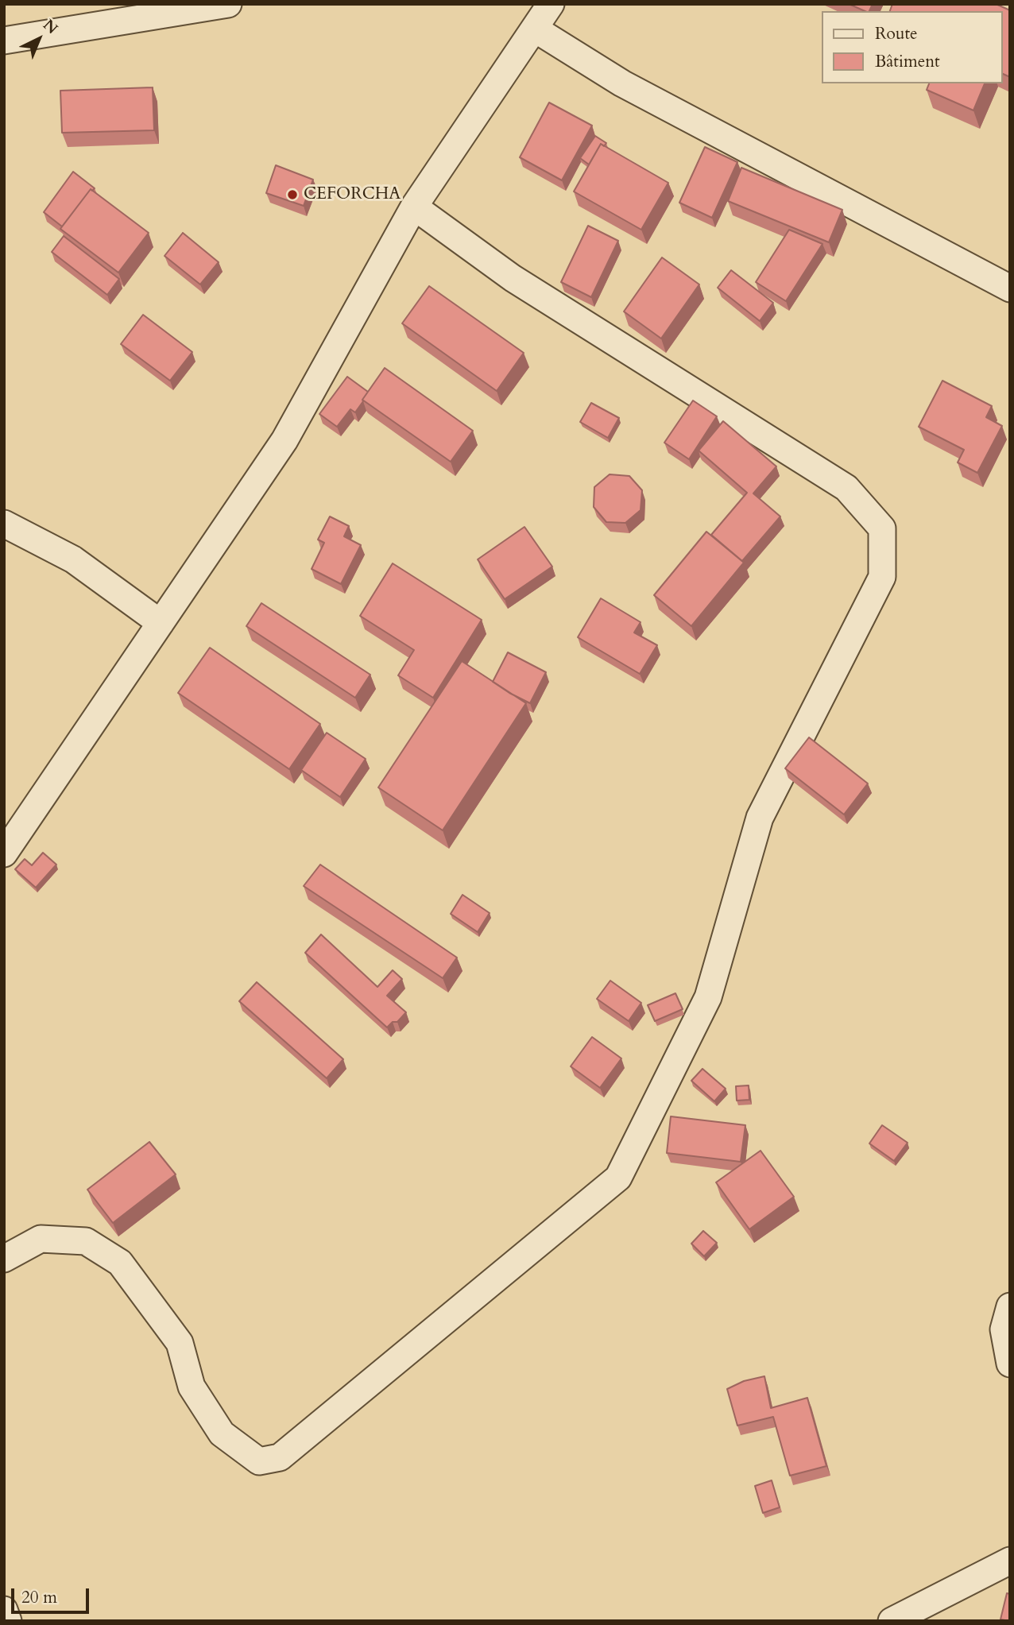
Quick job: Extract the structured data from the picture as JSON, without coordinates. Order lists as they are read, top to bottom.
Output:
{
  "places": ["CEFORCHA"],
  "legend": ["Route", "Bâtiment"],
  "scale_bar": "20 m",
  "north": "top right"
}
